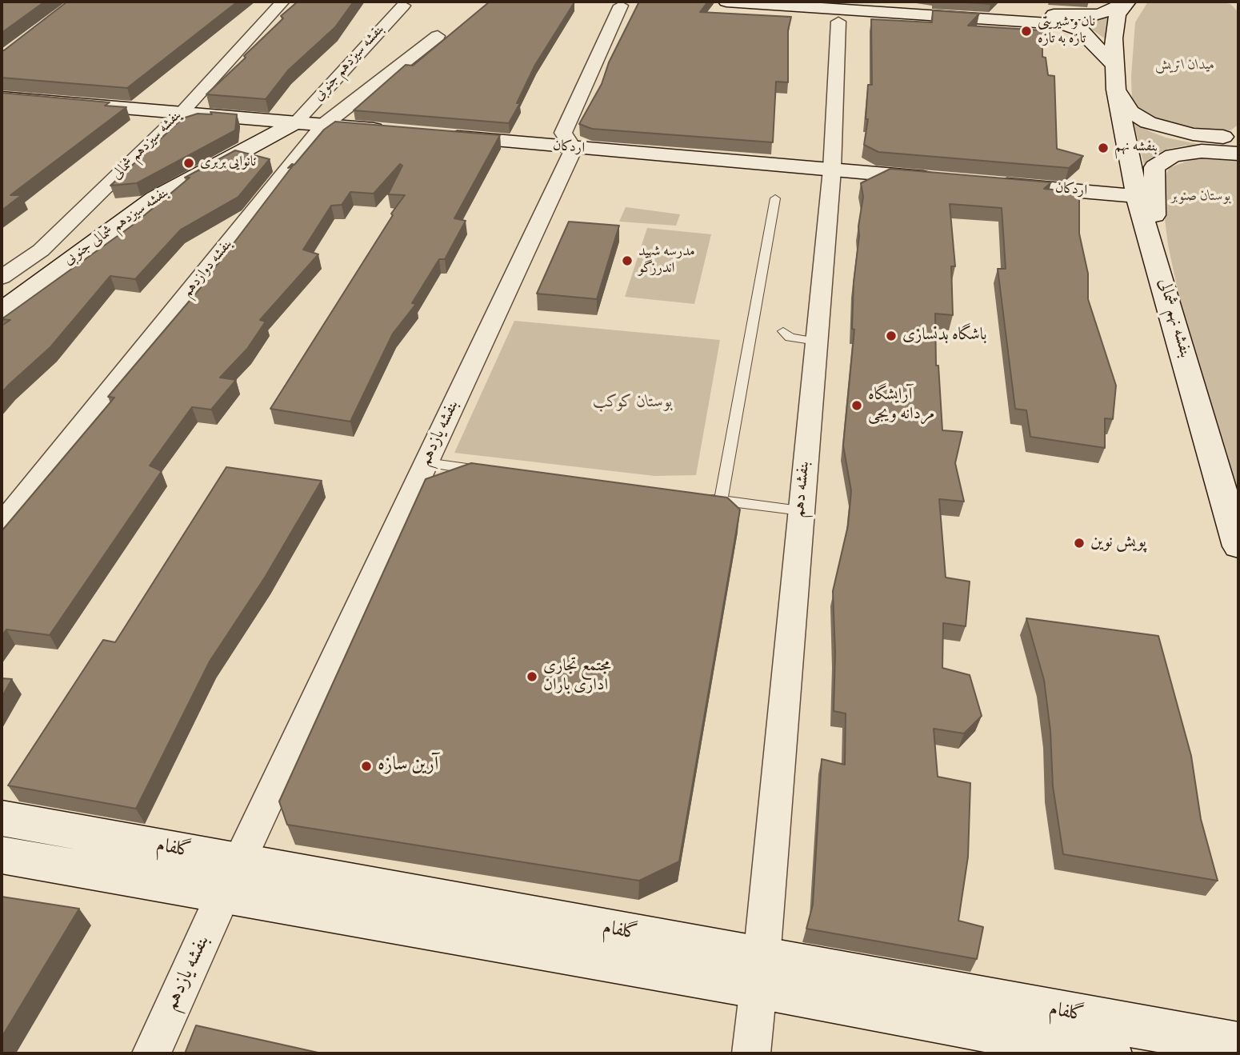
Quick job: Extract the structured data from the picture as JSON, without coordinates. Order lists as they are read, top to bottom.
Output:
{
  "streets": {
    "street": [
      "بنفشه سیزدهم جنوبی",
      "بنفشه سیزدهم شمالی",
      "اردکان",
      "بنفشه سیزدهم شمالی جنوبی",
      "بنفشه دوازدهم",
      "بنفشه نهم شمالی",
      "بنفشه یازدهم",
      "بنفشه دهم",
      "گلفام"
    ]
  },
  "crossings": [
    ["بنفشه سیزدهم جنوبی", "بنفشه سیزدهم شمالی جنوبی"],
    ["اردکان", "بنفشه نهم شمالی"],
    ["اردکان", "بنفشه یازدهم"],
    ["اردکان", "بنفشه دهم"],
    ["بنفشه یازدهم", "گلفام"],
    ["بنفشه دهم", "گلفام"]
  ],
  "parks": ["میدان اتریش", "بوستان صنوبر", "بوستان کوکب"],
  "places": [
    "نان و شیرینی تازه به تازه",
    "بنفشه نهم",
    "نانوایی بربری",
    "مدرسه شهید اندرزگو",
    "باشگاه بدنسازی",
    "آرایشگاه مردانه ویجی",
    "پویش نوین",
    "مجتمع تجاری اداری باران",
    "آرین سازه"
  ]
}
